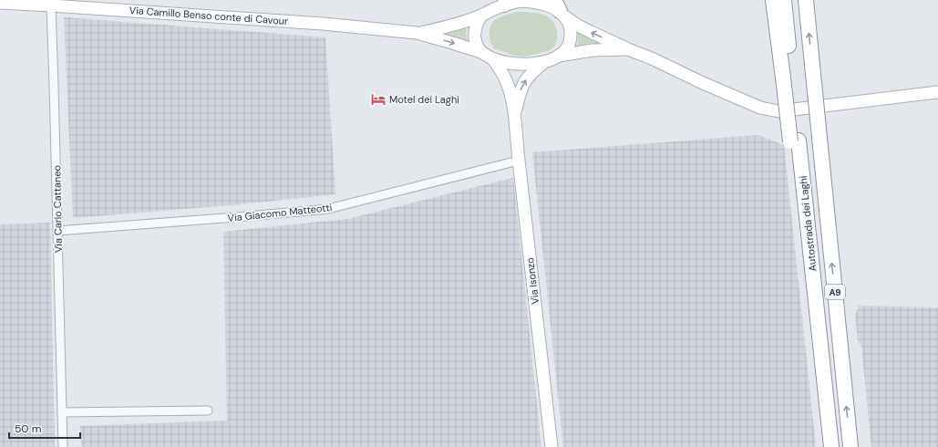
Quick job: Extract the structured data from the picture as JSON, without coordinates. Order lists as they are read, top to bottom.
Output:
{
  "streets": {
    "highway": ["Autostrada dei Laghi", "A9"],
    "street": [
      "Via Camillo Benso conte di Cavour",
      "Via Carlo Cattaneo",
      "Via Giacomo Matteotti",
      "Via Isonzo"
    ]
  },
  "crossings": [
    ["Via Camillo Benso conte di Cavour", "Via Carlo Cattaneo"],
    ["Via Camillo Benso conte di Cavour", "Via Isonzo"],
    ["Via Carlo Cattaneo", "Via Giacomo Matteotti"],
    ["Via Giacomo Matteotti", "Via Isonzo"]
  ],
  "places": {
    "hotel": ["Motel dei Laghi"]
  },
  "scale_bar": "50 m"
}
